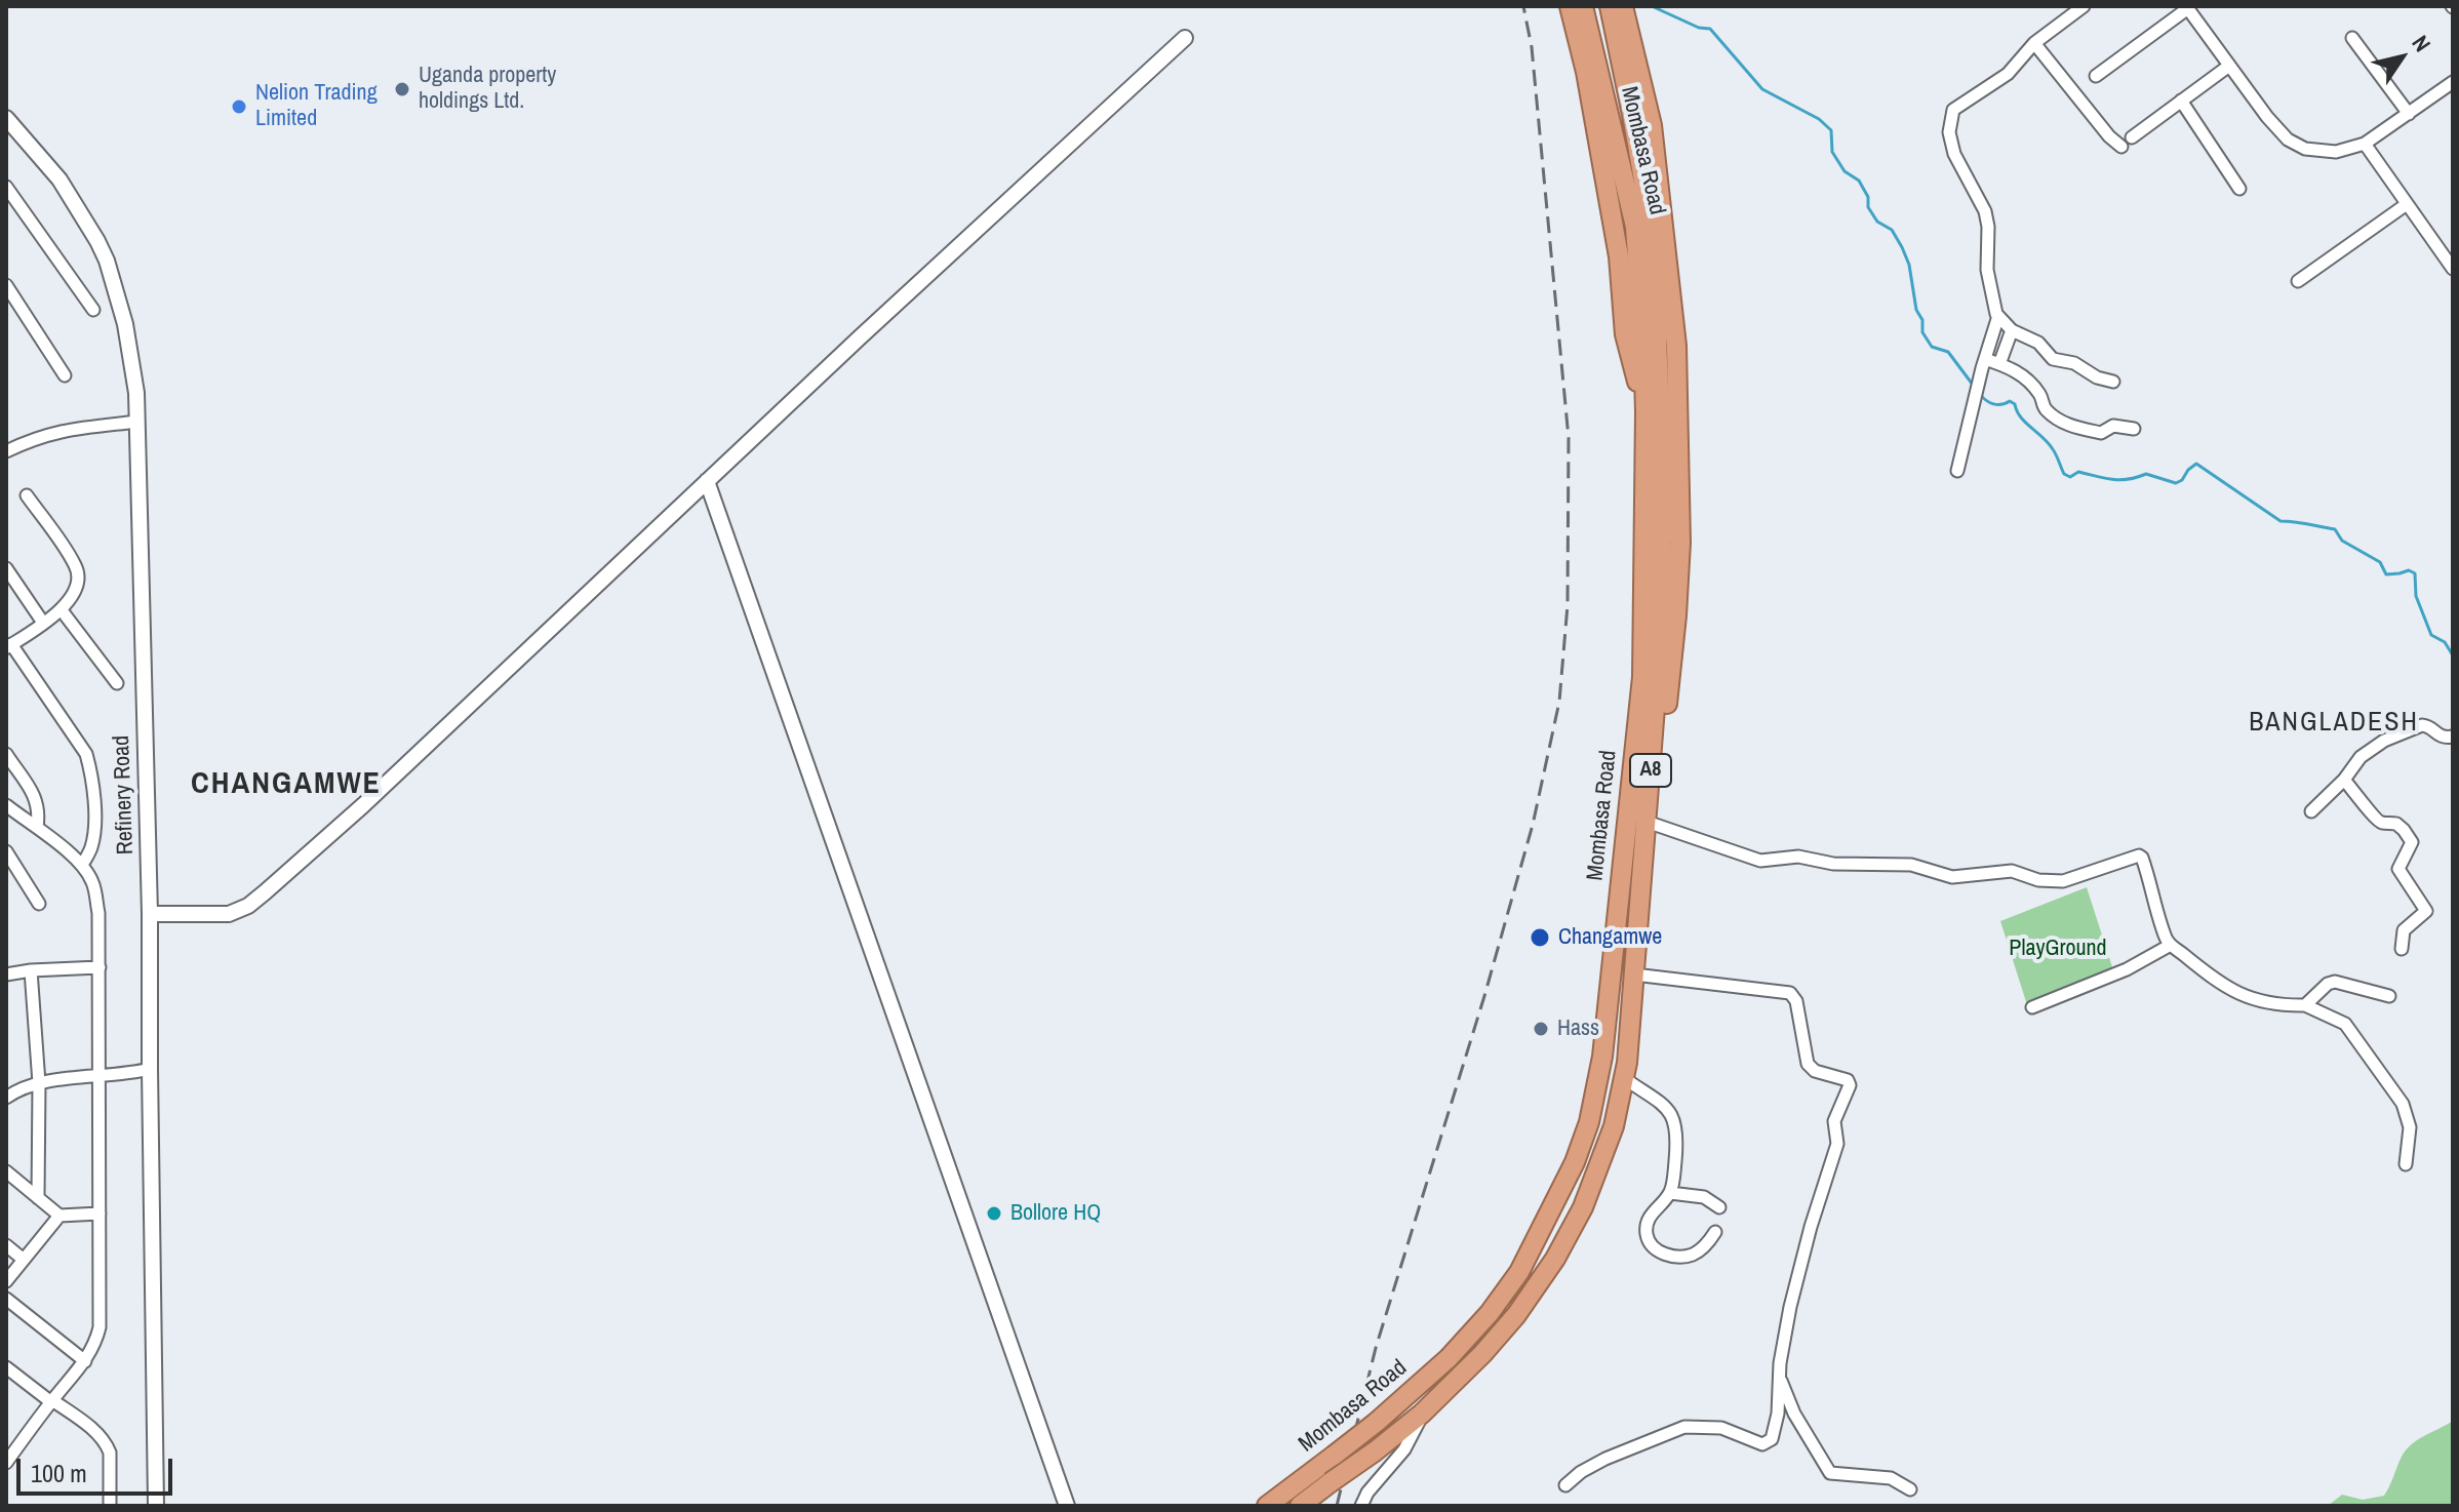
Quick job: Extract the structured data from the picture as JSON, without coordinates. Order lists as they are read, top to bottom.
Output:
{
  "streets": {
    "highway": ["Mombasa Road", "A8"],
    "street": ["Refinery Road"]
  },
  "districts": ["BANGLADESH", "CHANGAMWE"],
  "parks": ["PlayGround"],
  "places": [
    "Uganda property holdings Ltd.",
    "Nelion Trading Limited",
    "Changamwe",
    "Hass",
    "Bollore HQ"
  ],
  "scale_bar": "100 m",
  "north": "top right"
}
